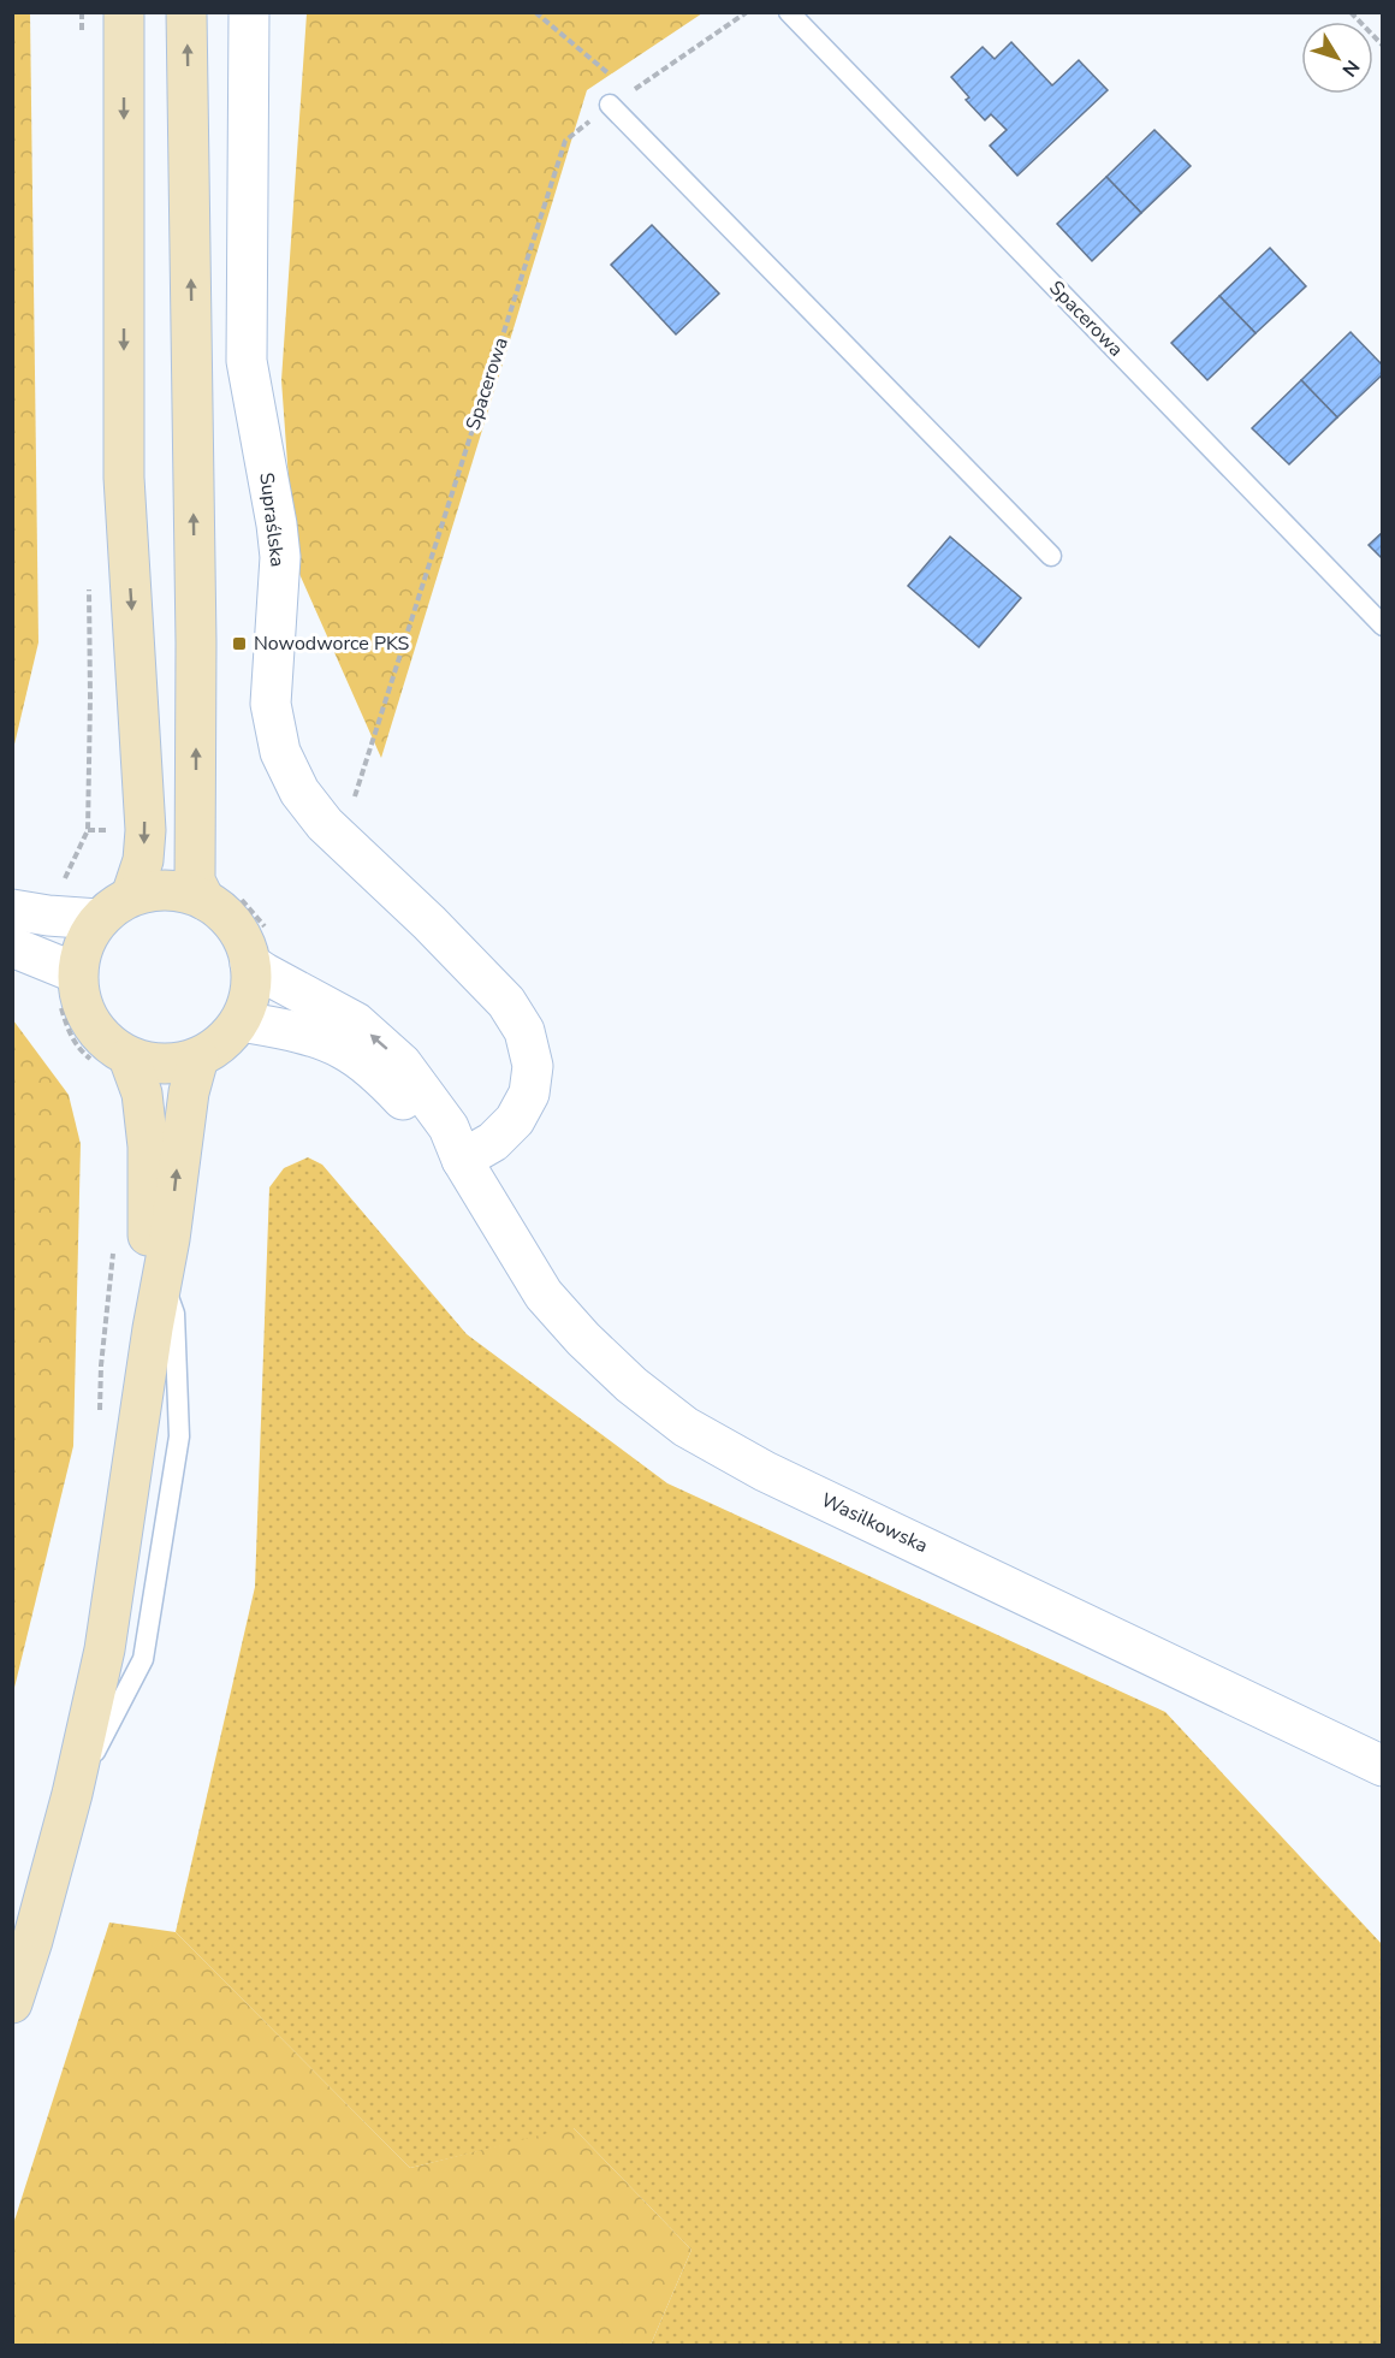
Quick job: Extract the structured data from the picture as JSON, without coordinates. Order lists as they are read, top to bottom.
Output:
{
  "streets": {
    "street": ["Supraślska", "Wasilkowska"],
    "lane": ["Spacerowa"]
  },
  "crossings": [
    ["Spacerowa", "Supraślska"],
    ["Supraślska", "Wasilkowska"]
  ],
  "places": {
    "transit": ["Nowodworce PKS"]
  },
  "north": "bottom right"
}
